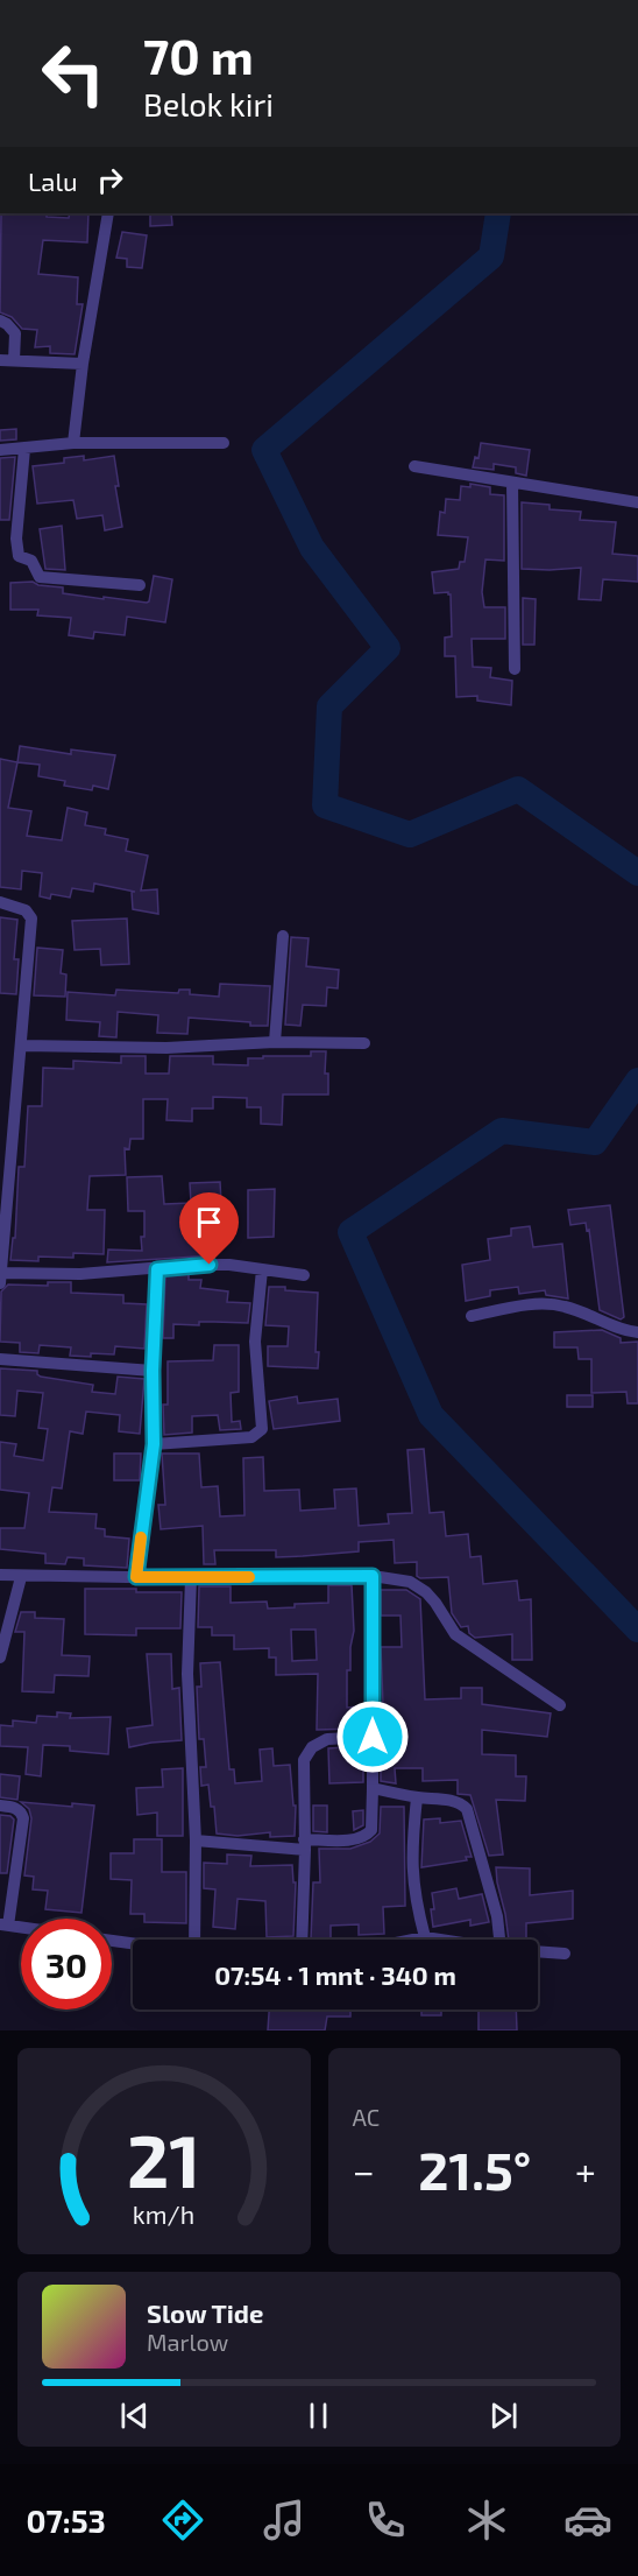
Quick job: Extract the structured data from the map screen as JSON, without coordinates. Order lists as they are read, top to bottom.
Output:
{
  "page": {
    "turn": ["70 m", "Belok kiri"],
    "then": "Lalu",
    "limit": "30",
    "trip": "07:54 · 1 mnt · 340 m",
    "tile": "AC",
    "heat": ["−", "21.5°", "+"],
    "song": ["Slow Tide", "Marlow"],
    "tabs": "07:53",
    "gauge": ["21", "km/h"]
  }
}
